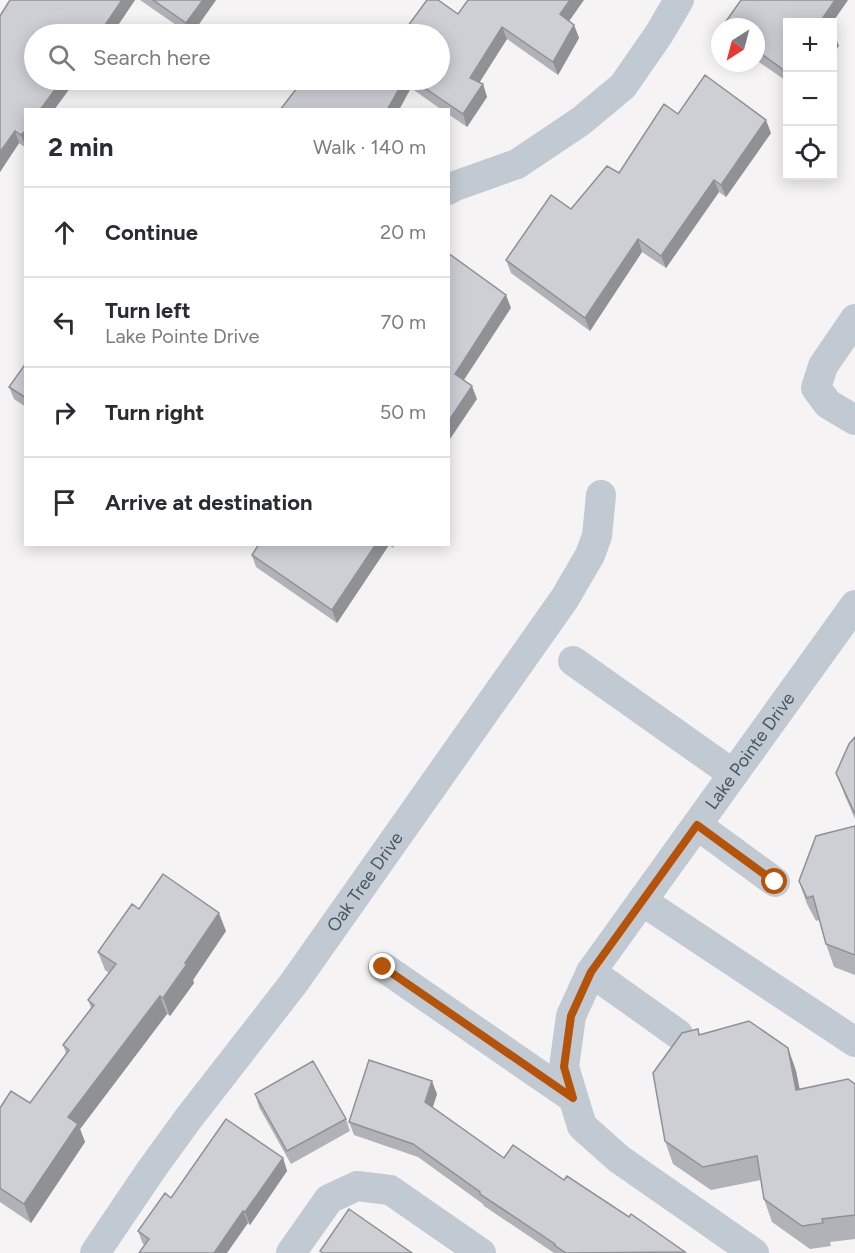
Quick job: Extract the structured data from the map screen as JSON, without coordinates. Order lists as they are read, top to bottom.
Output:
{
  "streets": {
    "street": ["Lake Pointe Drive", "Oak Tree Drive"]
  },
  "north": "bottom left",
  "page": {
    "map_buttons": ["+", "−"],
    "search": "Search here",
    "heading": ["2 min", "Walk · 140 m"],
    "list": [
      ["Continue", "20 m"],
      ["Turn left", "Lake Pointe Drive", "70 m"],
      ["Turn right", "50 m"],
      "Arrive at destination"
    ]
  }
}
